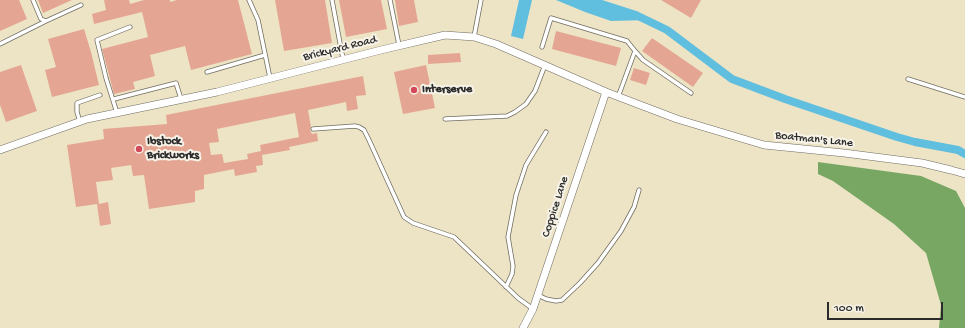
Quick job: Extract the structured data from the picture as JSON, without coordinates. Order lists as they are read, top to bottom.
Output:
{
  "streets": {
    "street": ["Brickyard Road", "Boatman's Lane", "Coppice Lane"]
  },
  "crossings": [
    ["Brickyard Road", "Boatman's Lane"],
    ["Brickyard Road", "Coppice Lane"]
  ],
  "places": ["Interserve", "Ibstock Brickworks"],
  "scale_bar": "100 m"
}
